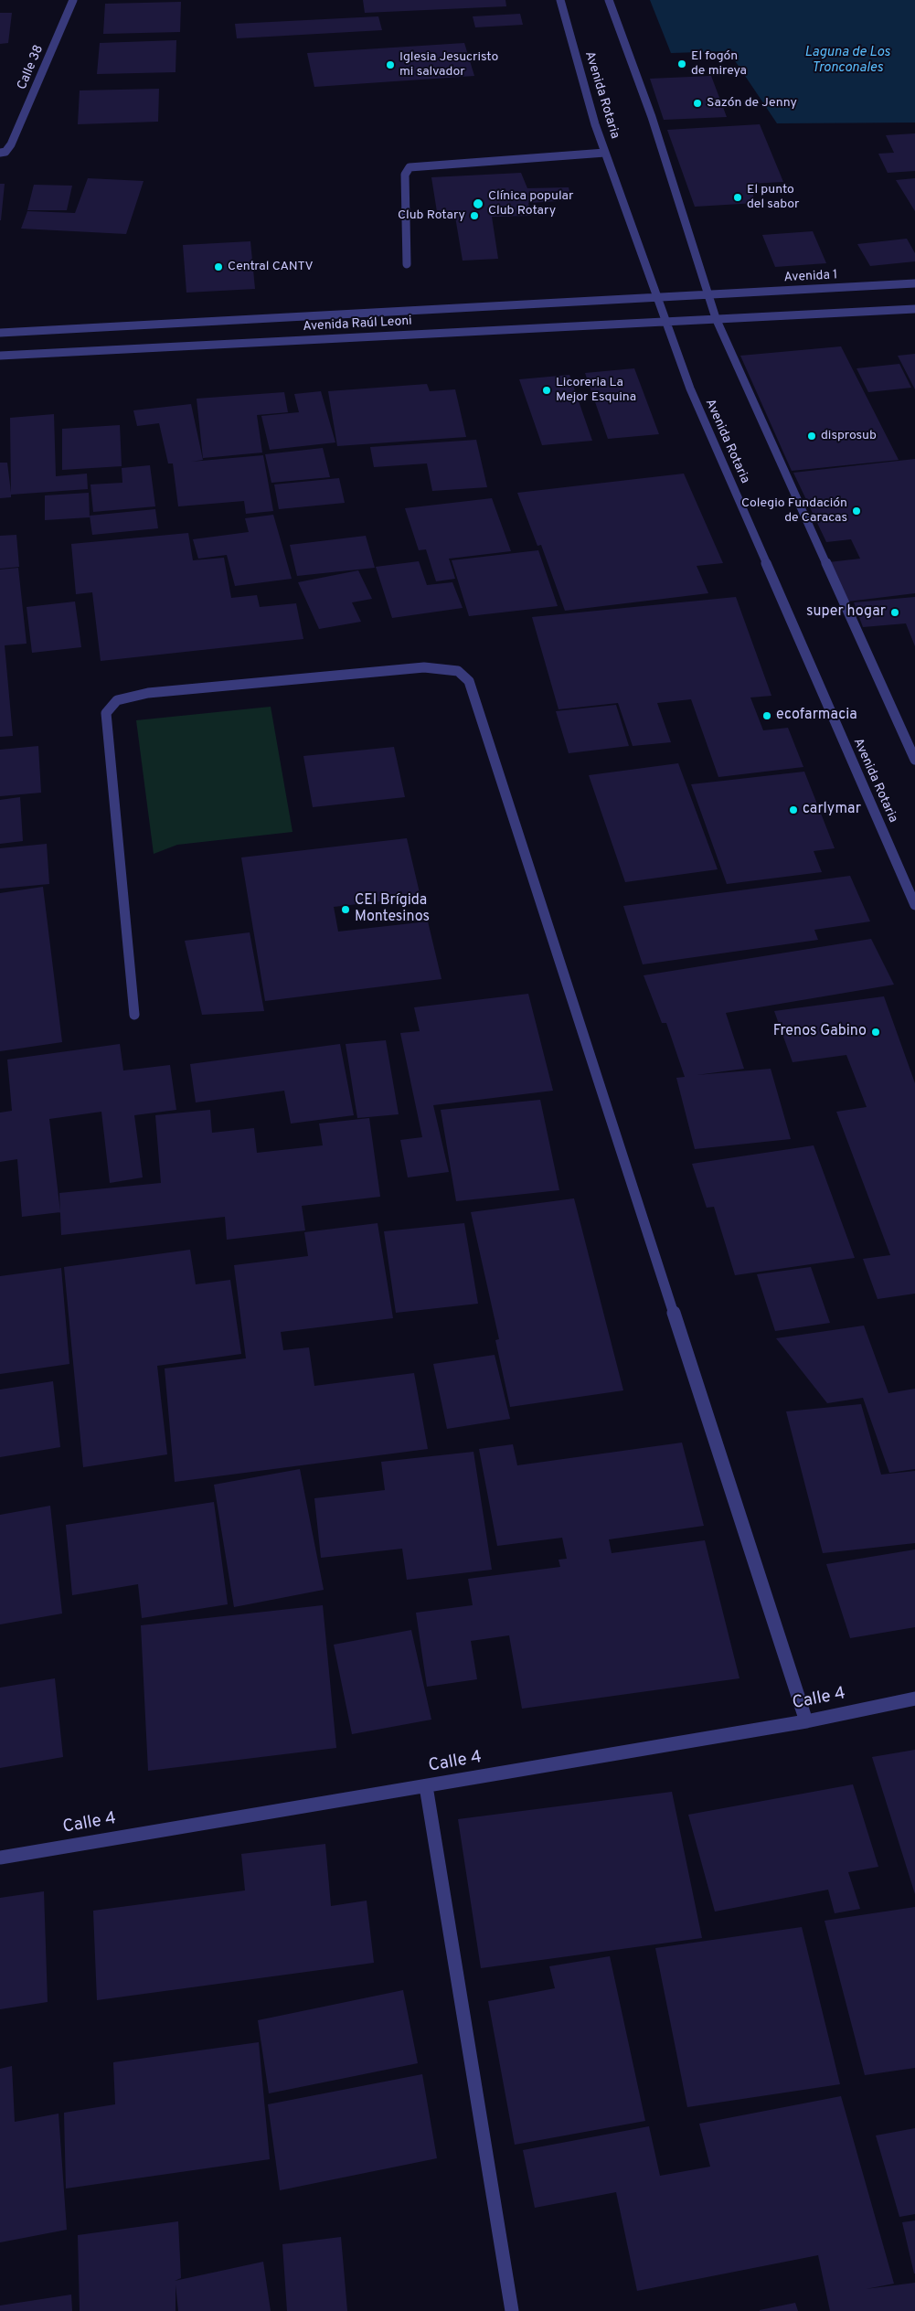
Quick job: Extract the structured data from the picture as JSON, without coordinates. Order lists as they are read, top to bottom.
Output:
{
  "streets": {
    "street": [
      "Calle 38",
      "Avenida Rotaria",
      "Avenida 1",
      "Avenida Raúl Leoni",
      "Calle 4"
    ]
  },
  "crossings": [
    ["Avenida Rotaria", "Avenida Raúl Leoni"],
    ["Avenida 1", "Avenida Raúl Leoni"]
  ],
  "water": ["Laguna de Los Tronconales"],
  "places": [
    "El fogón de mireya",
    "Iglesia Jesucristo mi salvador",
    "Sazón de Jenny",
    "El punto del sabor",
    "Clínica popular Club Rotary",
    "Club Rotary",
    "Central CANTV",
    "Licoreria La Mejor Esquina",
    "disprosub",
    "Colegio Fundación de Caracas",
    "super hogar",
    "ecofarmacia",
    "carlymar",
    "CEI Brígida Montesinos",
    "Frenos Gabino"
  ]
}
